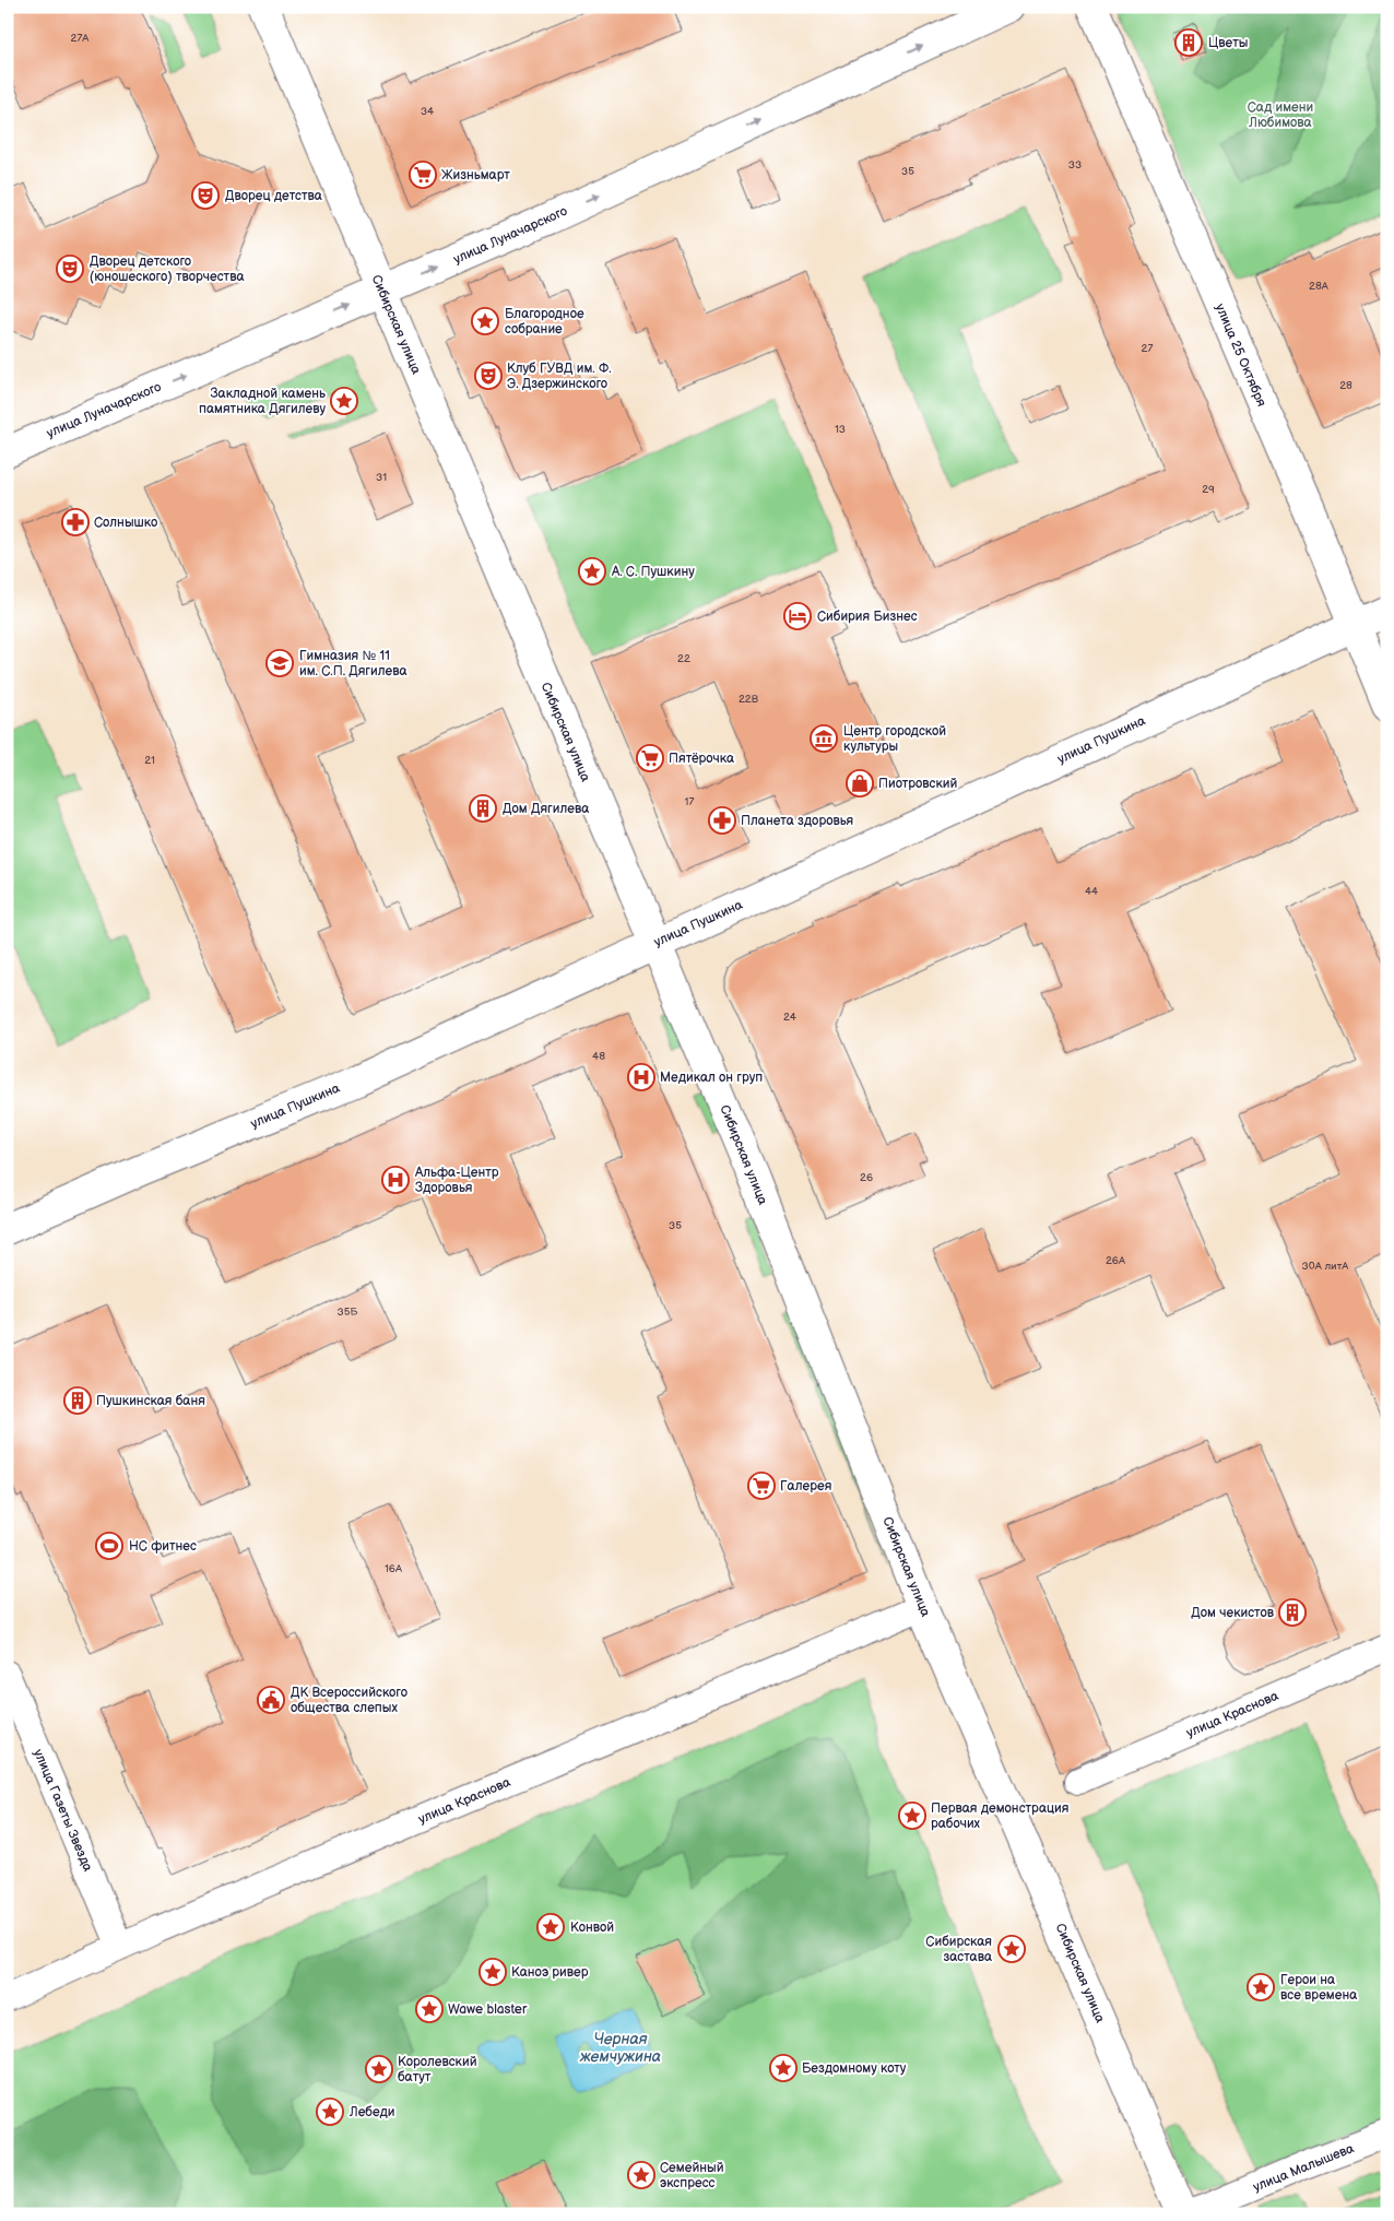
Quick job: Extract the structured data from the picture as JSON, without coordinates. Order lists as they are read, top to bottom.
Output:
{
  "streets": {
    "main road": [
      "улица Луначарского",
      "Сибирская улица",
      "улица 25 Октября",
      "улица Пушкина"
    ],
    "street": ["улица Краснова", "улица Газеты Звезда", "улица Малышева"]
  },
  "crossings": [
    ["улица Луначарского", "Сибирская улица"],
    ["Сибирская улица", "улица Пушкина"],
    ["Сибирская улица", "улица Краснова"],
    ["улица 25 Октября", "улица Пушкина"],
    ["улица Краснова", "улица Газеты Звезда"]
  ],
  "one_way": ["улица Луначарского"],
  "water": ["Черная жемчужина"],
  "parks": ["Сад имени Любимова"],
  "places": {
    "building": [
      "Цветы",
      "Дом Дягилева",
      "Пушкинская баня",
      "Дом чекистов"
    ],
    "supermarket": ["Жизньмарт", "Пятёрочка", "Галерея"],
    "theatre": ["Дворец детства", "Дворец детского (юношеского) творчества", "Клуб ГУВД им. Ф. Э. Дзержинского"],
    "place": [
      "Благородное собрание",
      "Закладной камень памятника Дягилеву",
      "А. С. Пушкину",
      "Первая демонстрация рабочих",
      "Конвой",
      "Сибирская застава",
      "Каноэ ривер",
      "Герои на все времена",
      "Wawe blaster",
      "Бездомному коту",
      "Королевский батут",
      "Лебеди",
      "Семейный экспресс"
    ],
    "pharmacy": ["Солнышко", "Планета здоровья"],
    "hotel": ["Сибирия Бизнес"],
    "school or university": ["Гимназия № 11 им. С.П. Дягилева"],
    "museum": ["Центр городской культуры"],
    "shop": ["Пиотровский"],
    "hospital": ["Медикал он груп", "Альфа-Центр Здоровья"],
    "sports": ["НС фитнес"],
    "public building": ["ДК Всероссийского общества слепых"]
  },
  "house_numbers": [
    "27А",
    "34",
    "33",
    "35",
    "28А",
    "27",
    "28",
    "13",
    "31",
    "29",
    "22",
    "22В",
    "21",
    "17",
    "44",
    "24",
    "48",
    "26",
    "35",
    "26А",
    "30А литА",
    "35Б",
    "16А"
  ]
}
